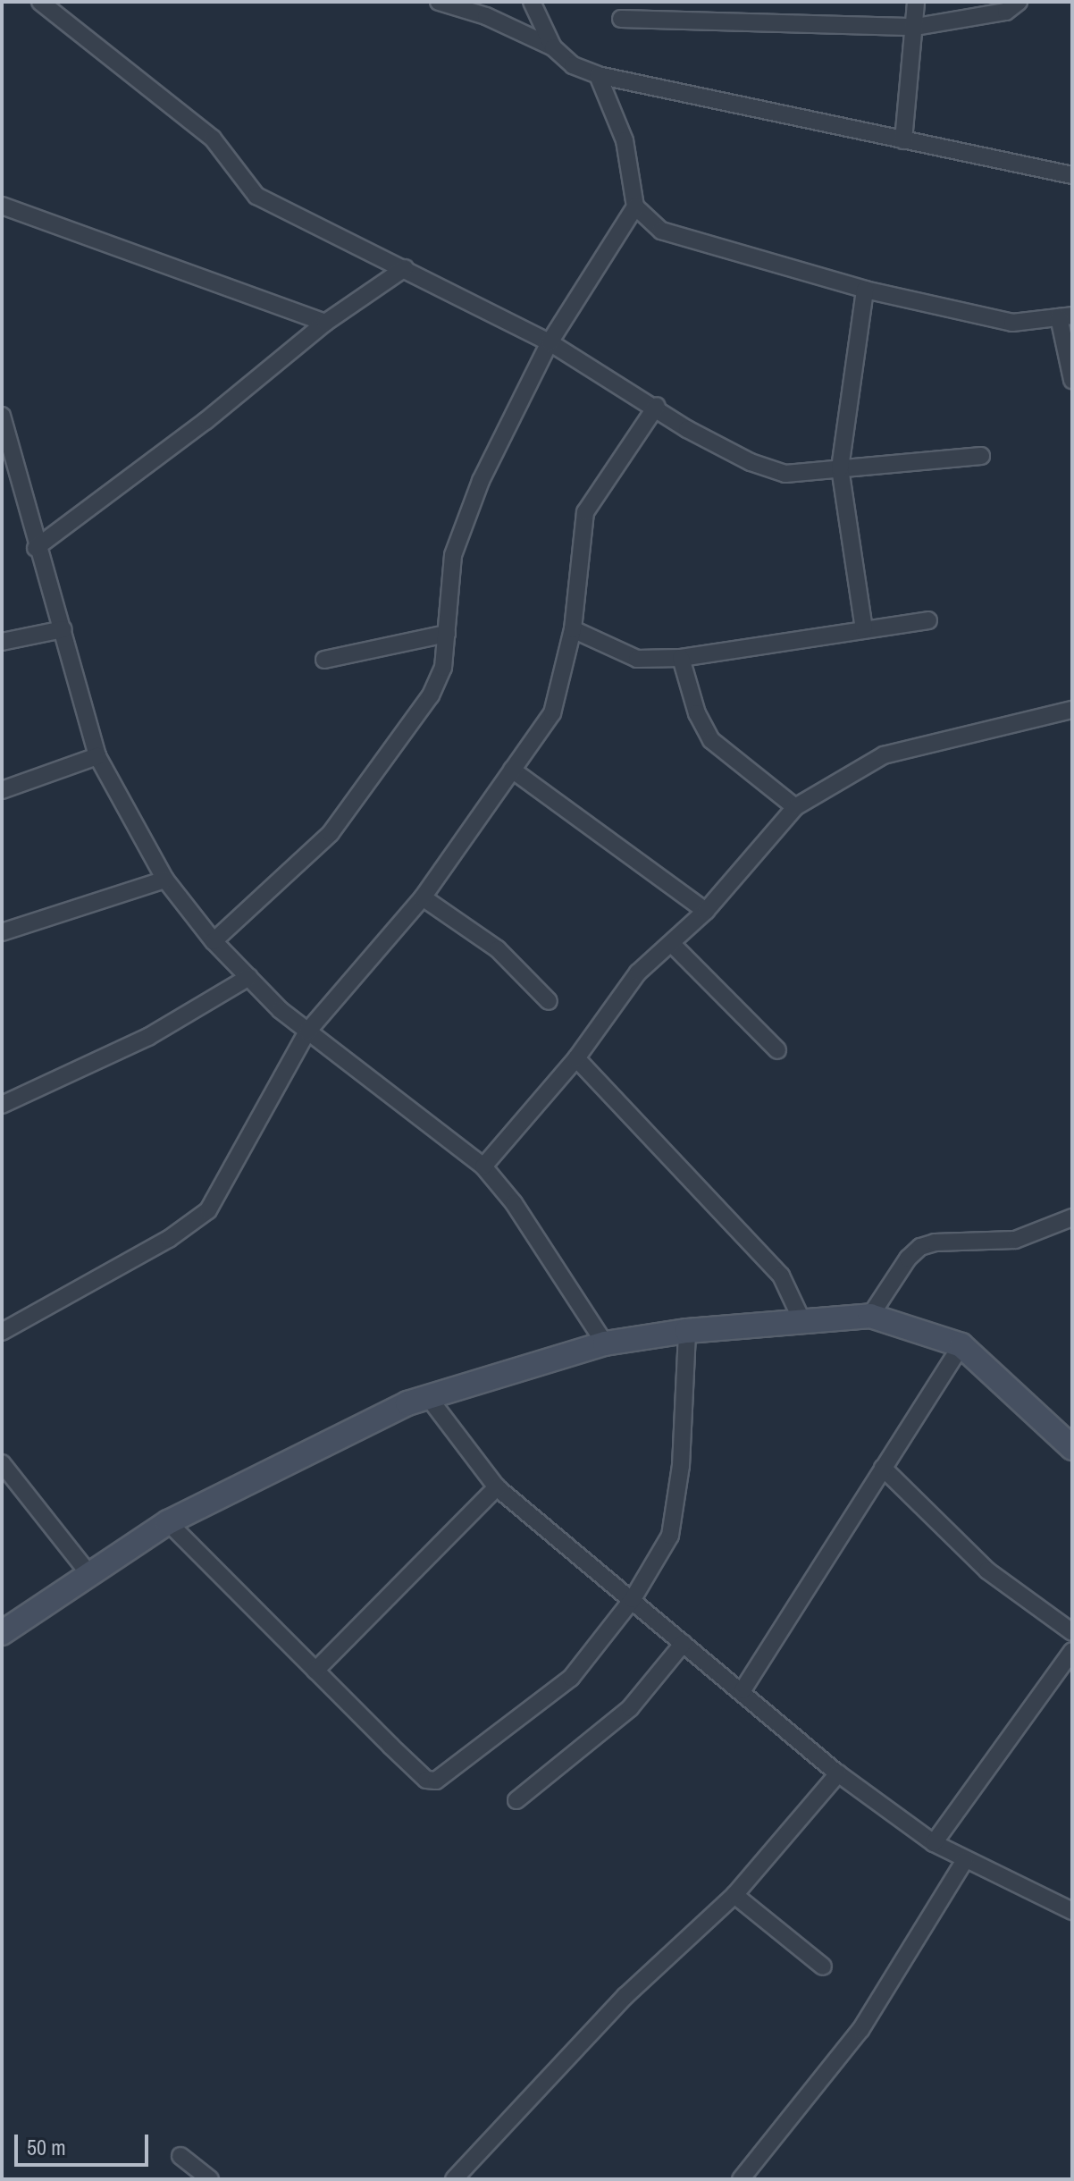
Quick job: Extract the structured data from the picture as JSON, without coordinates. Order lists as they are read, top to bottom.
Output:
{
  "scale_bar": "50 m"
}
